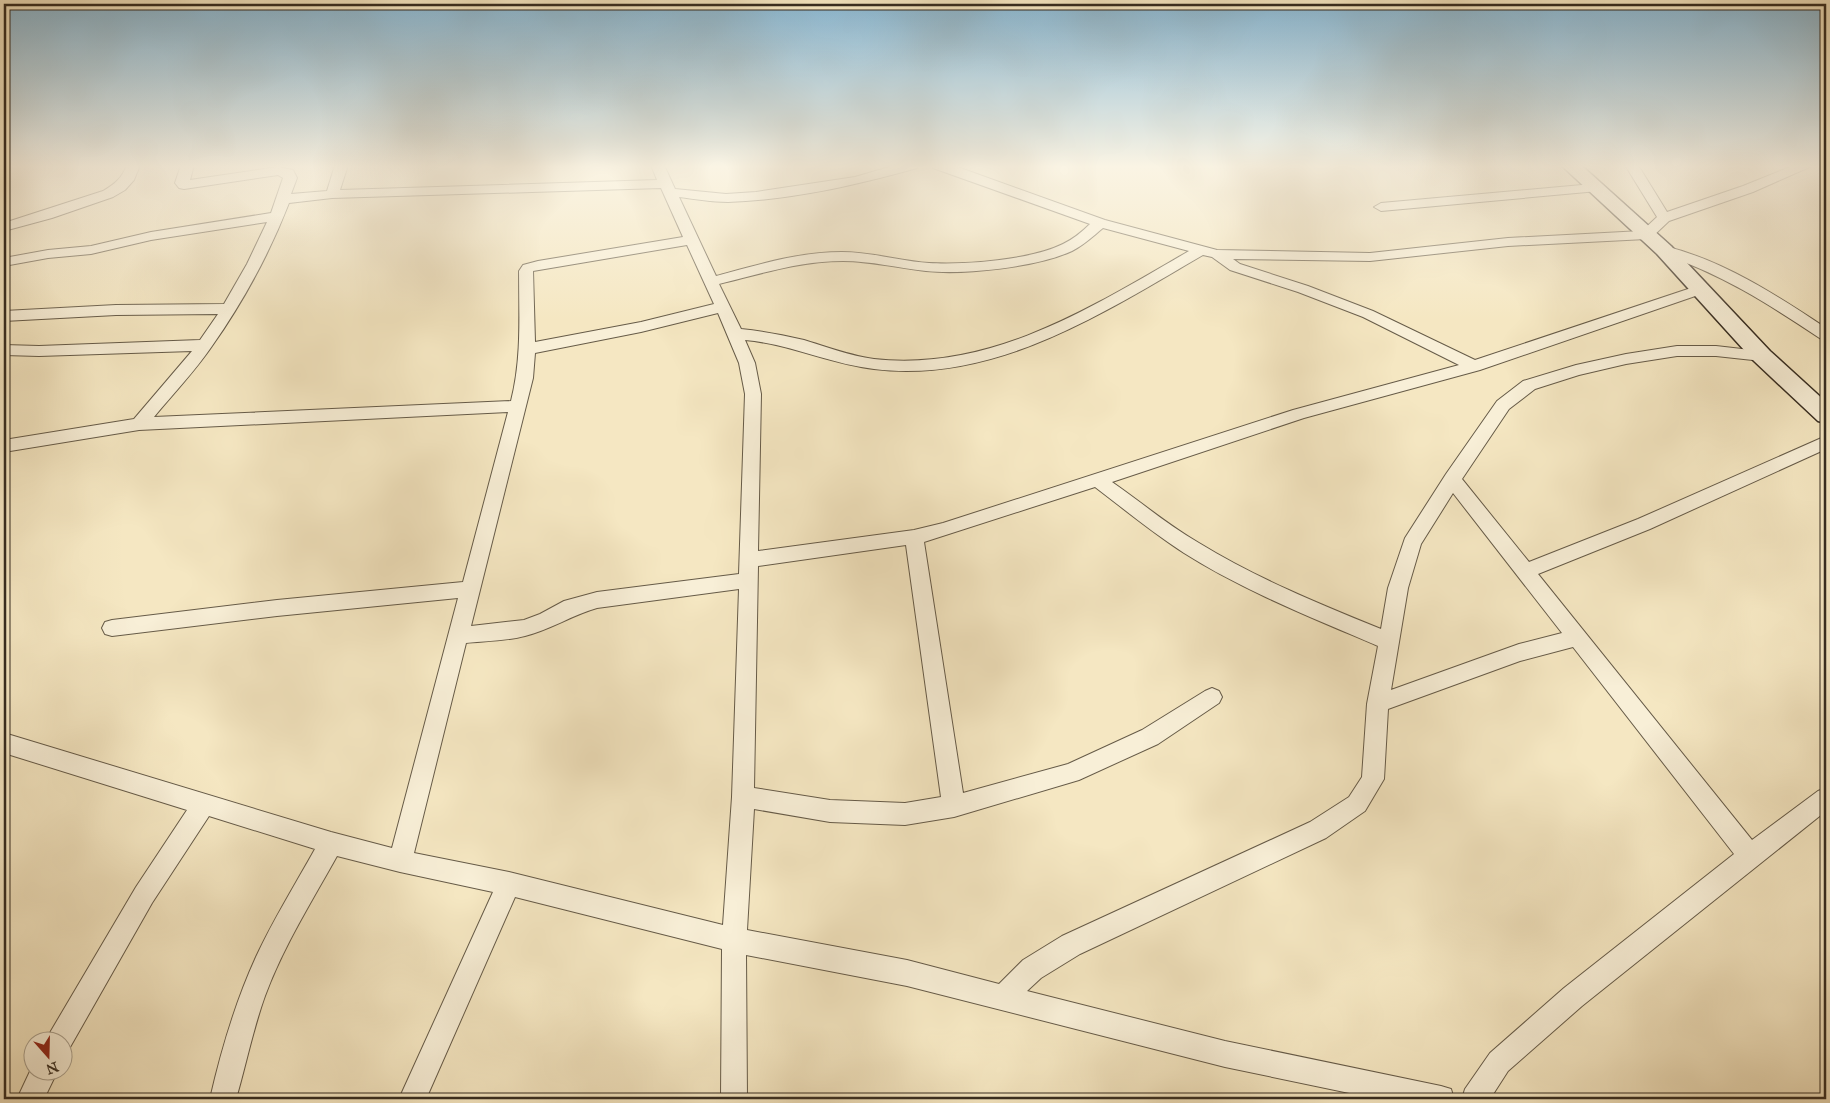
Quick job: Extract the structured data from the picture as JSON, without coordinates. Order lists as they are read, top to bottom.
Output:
{
  "north": "bottom"
}
